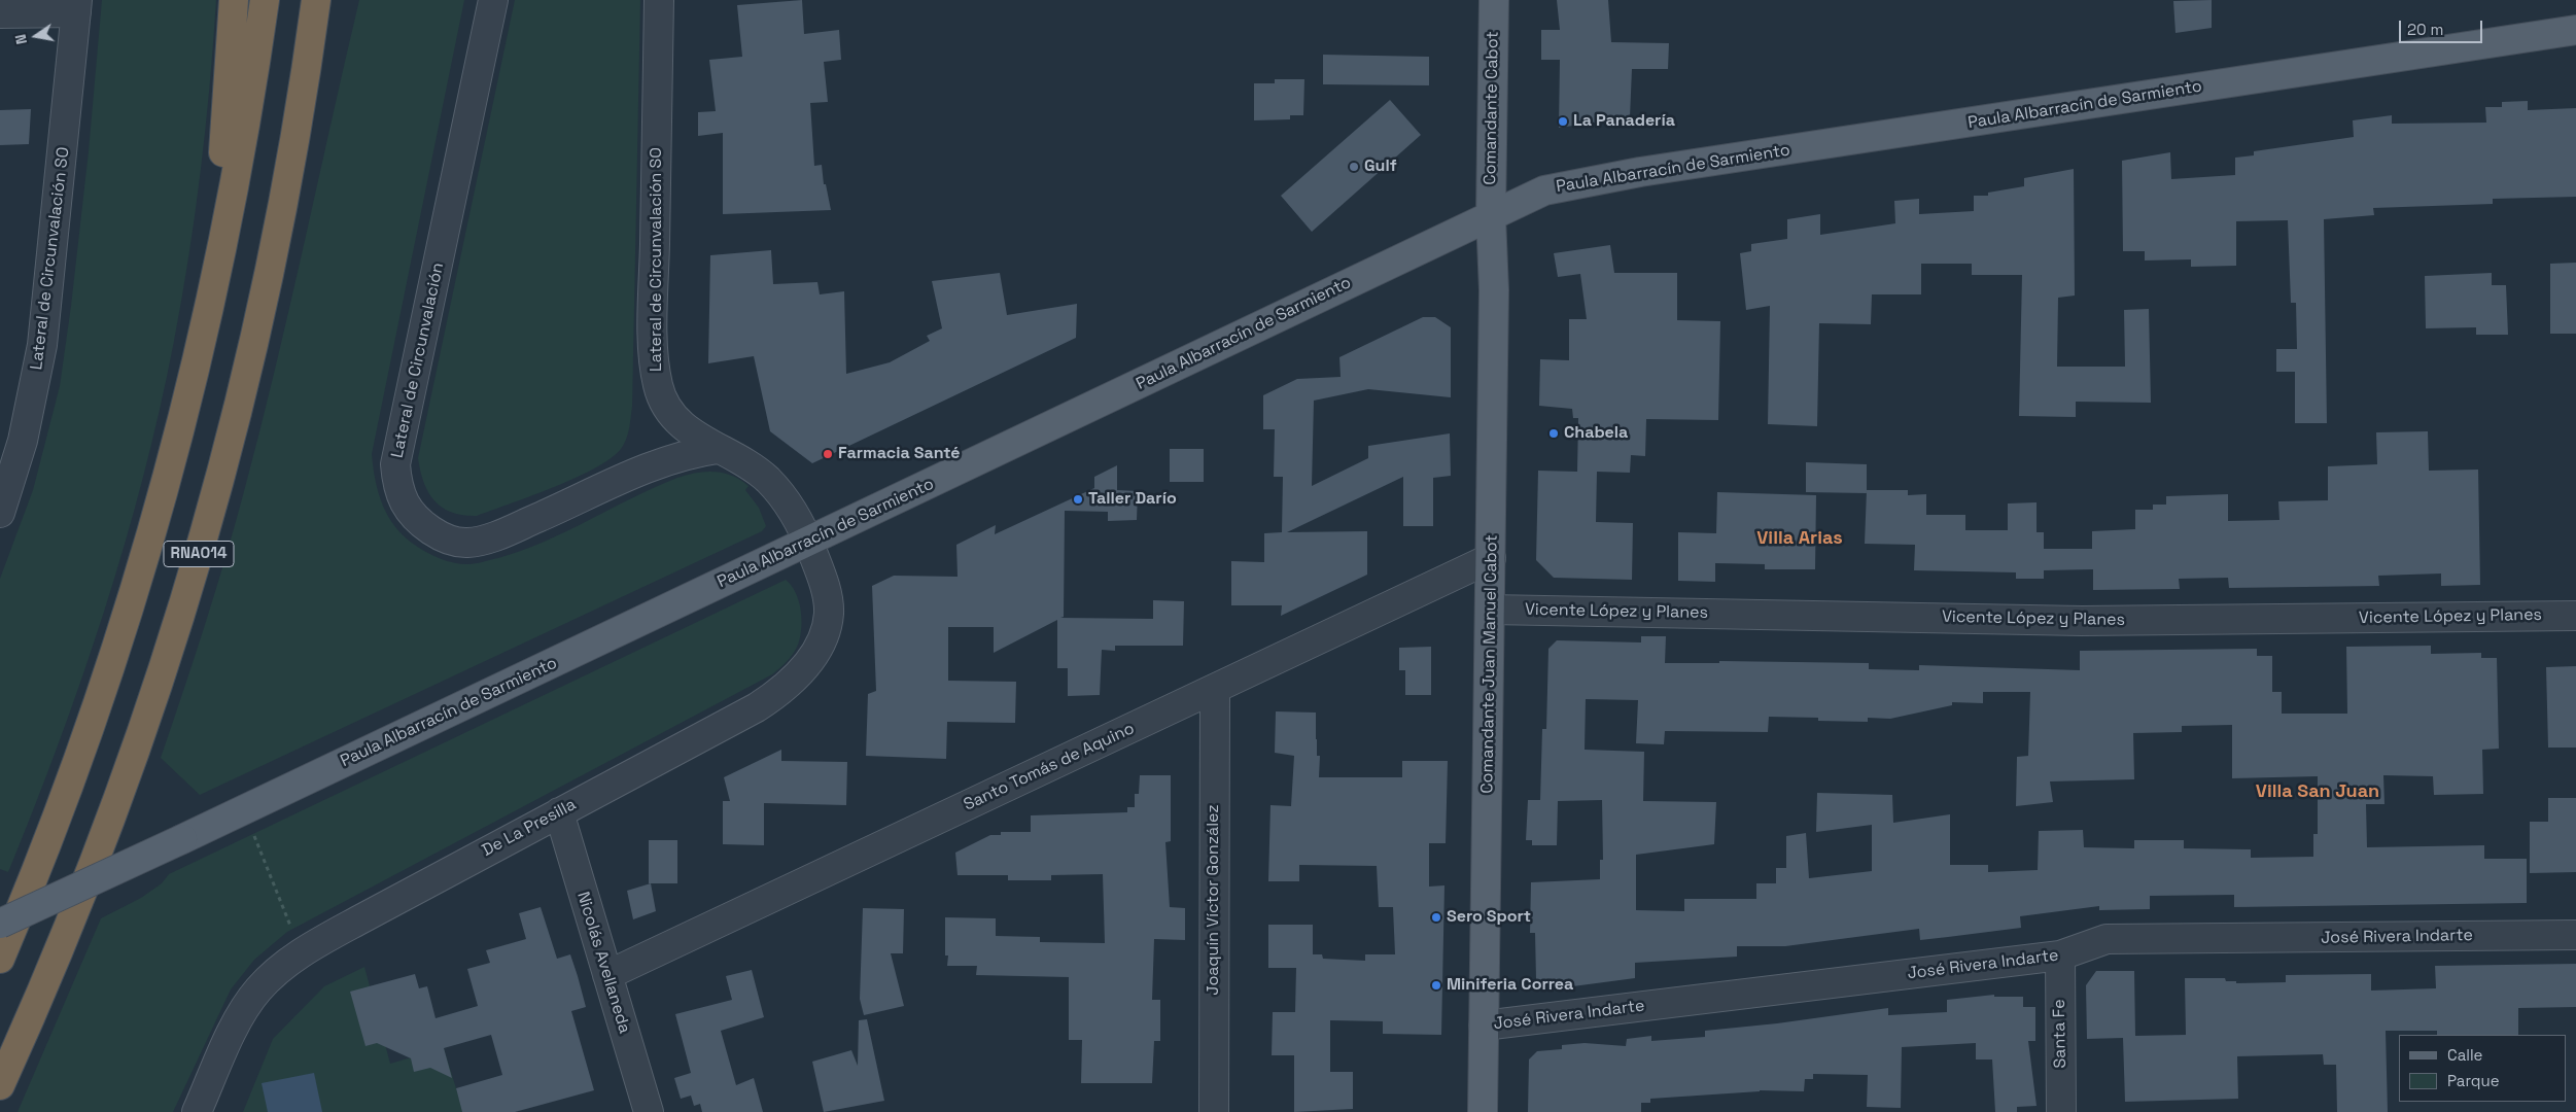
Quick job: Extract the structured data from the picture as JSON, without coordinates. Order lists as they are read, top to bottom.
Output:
{
  "streets": {
    "highway": ["RNA014"],
    "main road": ["Paula Albarracín de Sarmiento", "Comandante Cabot", "Comandante Juan Manuel Cabot"],
    "street": [
      "Lateral de Circunvalación SO",
      "Lateral de Circunvalación",
      "Vicente López y Planes",
      "Santo Tomás de Aquino",
      "De La Presilla",
      "Joaquín Víctor González",
      "José Rivera Indarte",
      "Nicolás Avellaneda",
      "Santa Fe"
    ]
  },
  "crossings": [
    ["Paula Albarracín de Sarmiento", "Comandante Cabot"],
    ["Paula Albarracín de Sarmiento", "Lateral de Circunvalación SO"],
    ["Paula Albarracín de Sarmiento", "Comandante Juan Manuel Cabot"],
    ["Paula Albarracín de Sarmiento", "De La Presilla"],
    ["Comandante Cabot", "Comandante Juan Manuel Cabot"],
    ["Lateral de Circunvalación SO", "Lateral de Circunvalación"],
    ["Lateral de Circunvalación SO", "De La Presilla"],
    ["Vicente López y Planes", "Comandante Juan Manuel Cabot"],
    ["Comandante Juan Manuel Cabot", "Santo Tomás de Aquino"],
    ["Comandante Juan Manuel Cabot", "José Rivera Indarte"],
    ["Santo Tomás de Aquino", "Joaquín Víctor González"],
    ["Santo Tomás de Aquino", "Nicolás Avellaneda"],
    ["De La Presilla", "Nicolás Avellaneda"],
    ["José Rivera Indarte", "Santa Fe"]
  ],
  "districts": ["Villa Arias", "Villa San Juan"],
  "places": [
    "La Panadería",
    "Gulf",
    "Chabela",
    "Farmacia Santé",
    "Taller Darío",
    "Sero Sport",
    "Miniferia Correa"
  ],
  "legend": ["Calle", "Parque"],
  "scale_bar": "20 m",
  "north": "left"
}
